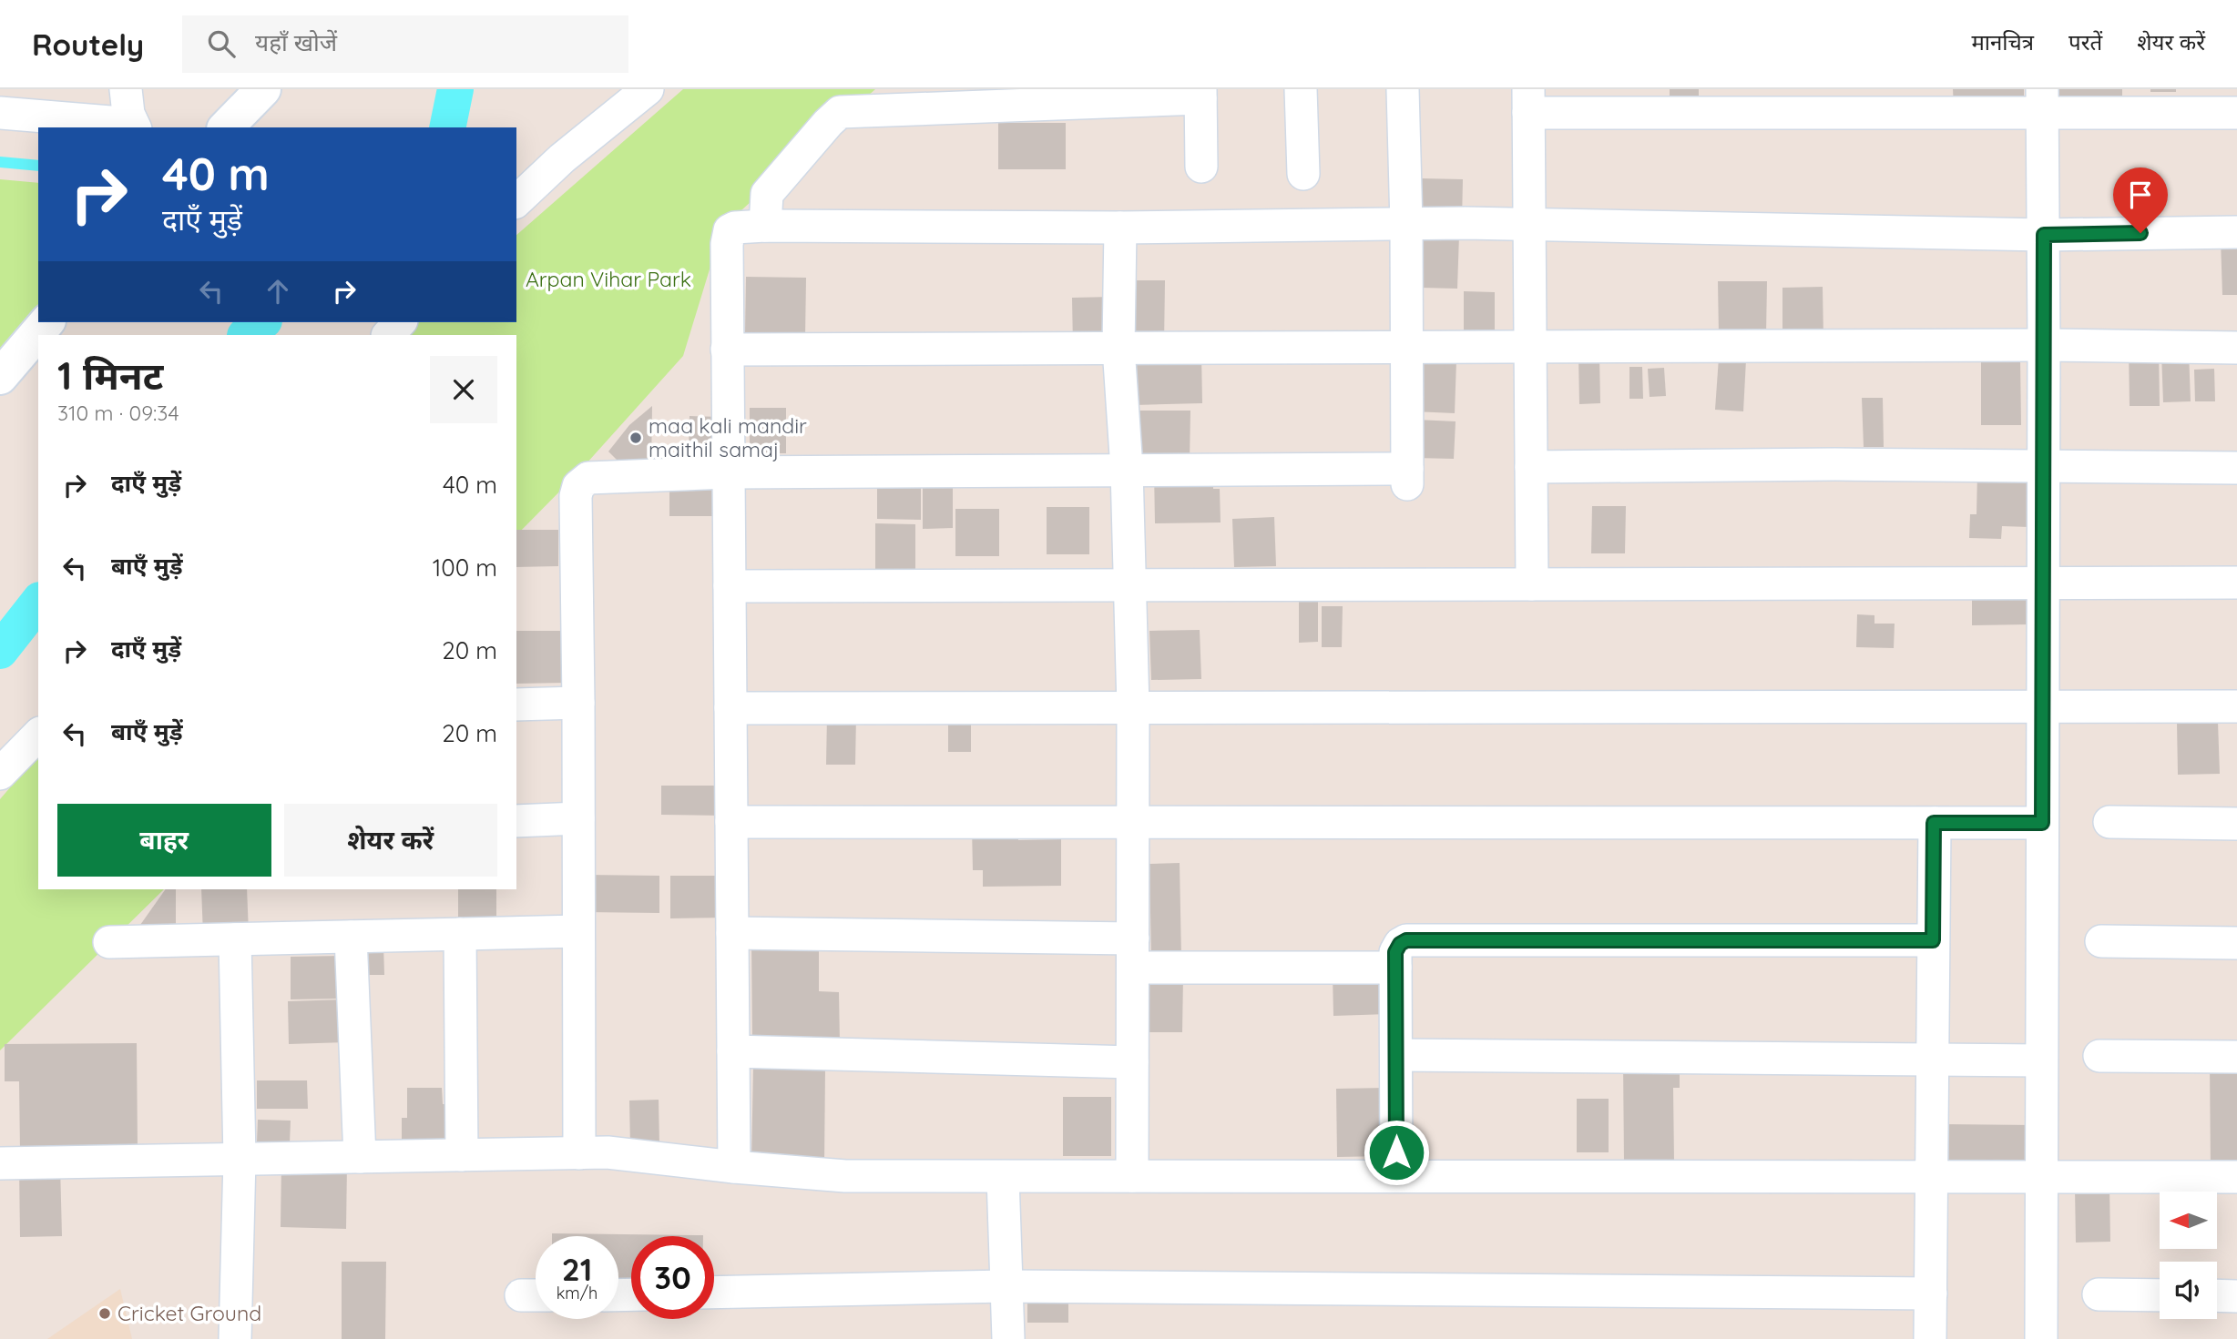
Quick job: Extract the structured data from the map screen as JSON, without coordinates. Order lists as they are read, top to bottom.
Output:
{
  "parks": ["Arpan Vihar Park"],
  "places": ["maa kali mandir maithil samaj", "Cricket Ground"],
  "north": "left",
  "page": {
    "header": "Routely",
    "search": "यहाँ खोजें",
    "nav": ["मानचित्र", "परतें", "शेयर करें"],
    "turn": ["40 m", "दाएँ मुड़ें"],
    "heading": ["1 मिनट", "310 m · 09:34"],
    "list": [
      {
        "name": "दाएँ मुड़ें",
        "value": "40 m"
      },
      {
        "name": "बाएँ मुड़ें",
        "value": "100 m"
      },
      {
        "name": "दाएँ मुड़ें",
        "value": "20 m"
      },
      {
        "name": "बाएँ मुड़ें",
        "value": "20 m"
      }
    ],
    "buttons": ["बाहर", "शेयर करें"],
    "speed": "21 km/h",
    "limit": "30"
  }
}
